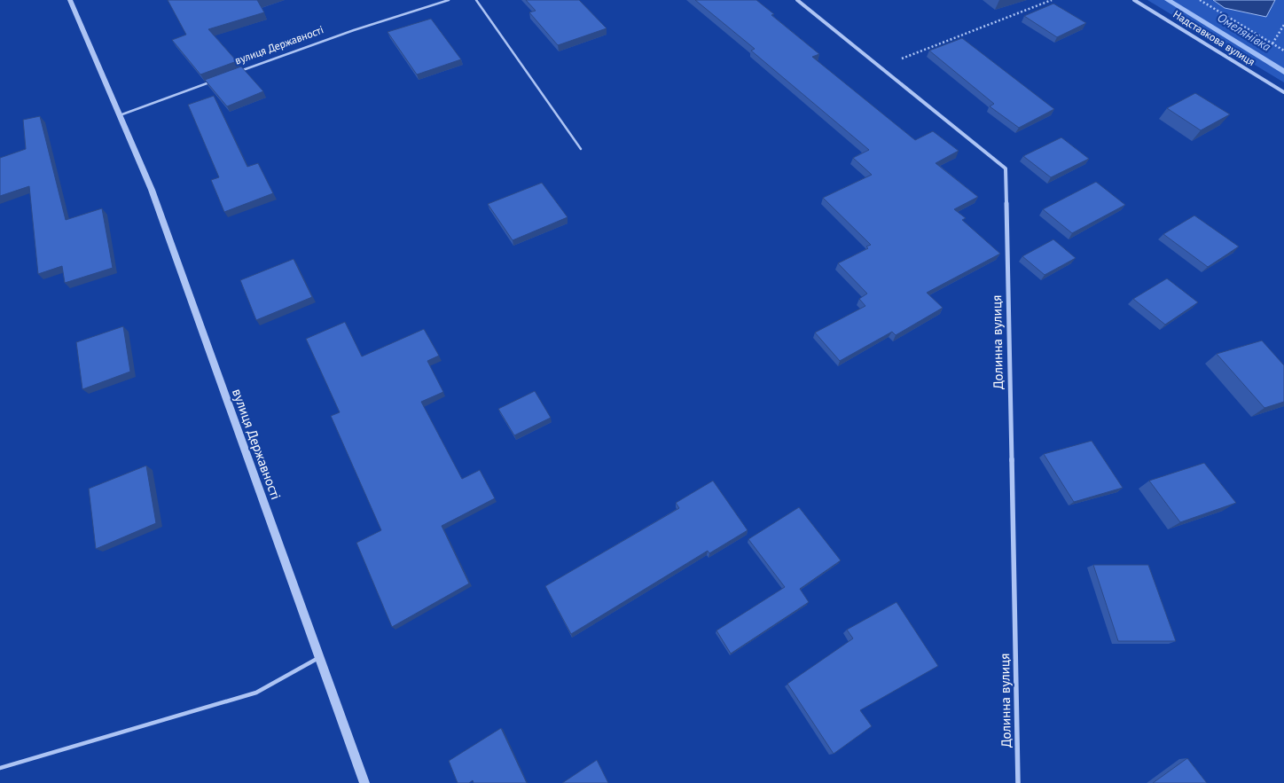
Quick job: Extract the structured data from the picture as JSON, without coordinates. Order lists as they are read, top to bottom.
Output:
{
  "streets": {
    "street": ["Надставкова вулиця", "вулиця Державності", "Долинна вулиця"]
  },
  "water": ["Омелянівка"]
}
